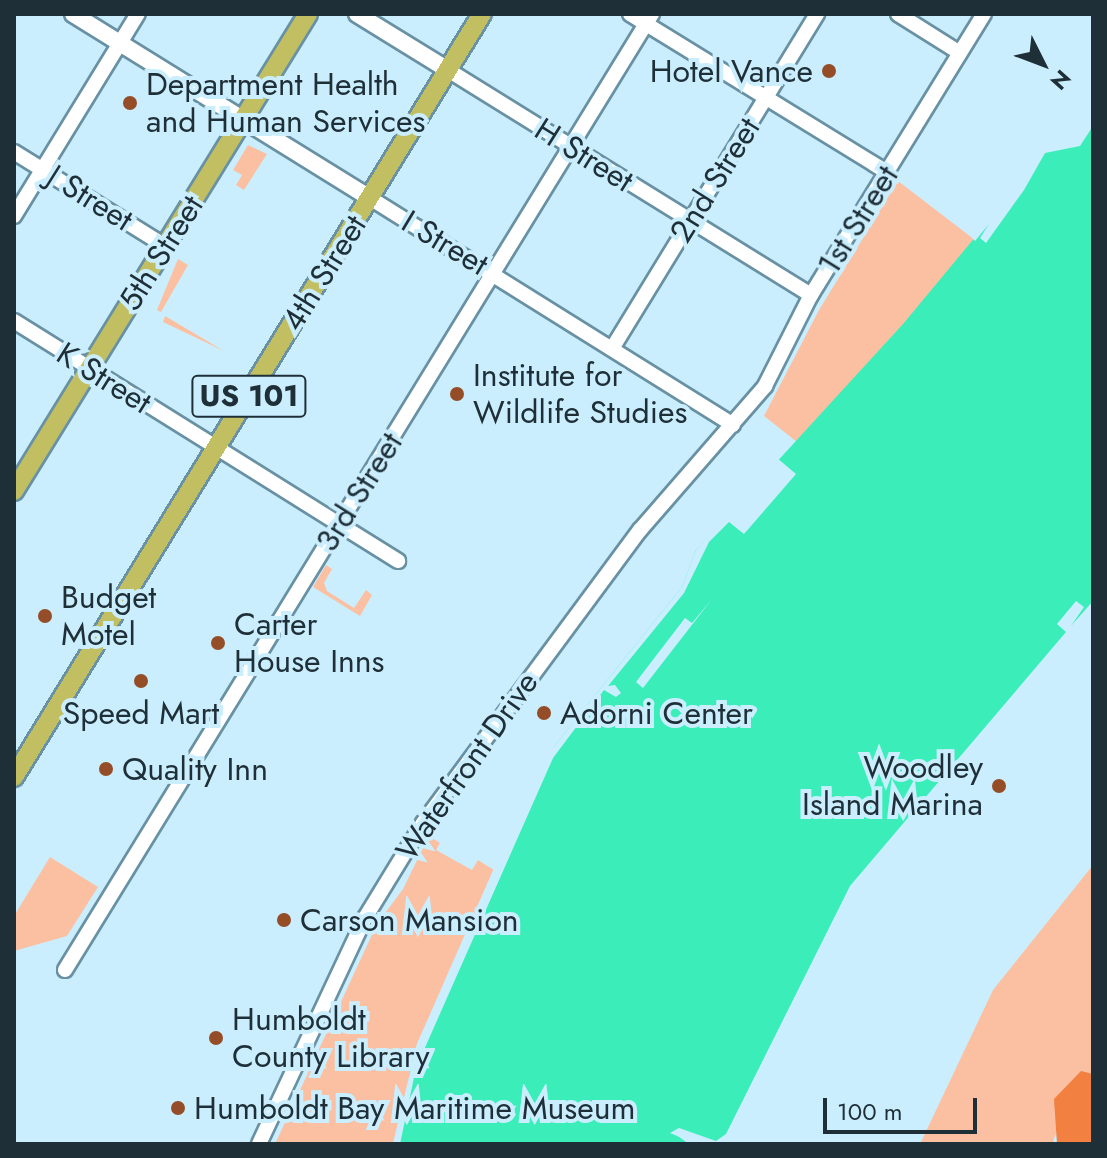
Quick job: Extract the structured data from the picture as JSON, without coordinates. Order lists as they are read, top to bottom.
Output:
{
  "streets": {
    "highway": ["5th Street", "4th Street", "US 101"],
    "main road": ["H Street", "I Street"],
    "street": [
      "2nd Street",
      "J Street",
      "1st Street",
      "K Street",
      "3rd Street",
      "Waterfront Drive"
    ]
  },
  "crossings": [
    ["H Street", "2nd Street"],
    ["H Street", "1st Street"],
    ["H Street", "4th Street"],
    ["H Street", "3rd Street"],
    ["2nd Street", "I Street"],
    ["J Street", "5th Street"],
    ["1st Street", "I Street"],
    ["1st Street", "Waterfront Drive"],
    ["I Street", "5th Street"],
    ["I Street", "4th Street"],
    ["I Street", "3rd Street"],
    ["I Street", "Waterfront Drive"],
    ["5th Street", "K Street"],
    ["4th Street", "K Street"],
    ["K Street", "3rd Street"]
  ],
  "places": [
    "Hotel Vance",
    "Department Health and Human Services",
    "Institute for Wildlife Studies",
    "Budget Motel",
    "Carter House Inns",
    "Speed Mart",
    "Adorni Center",
    "Quality Inn",
    "Woodley Island Marina",
    "Carson Mansion",
    "Humboldt County Library",
    "Humboldt Bay Maritime Museum"
  ],
  "scale_bar": "100 m",
  "north": "bottom right"
}
